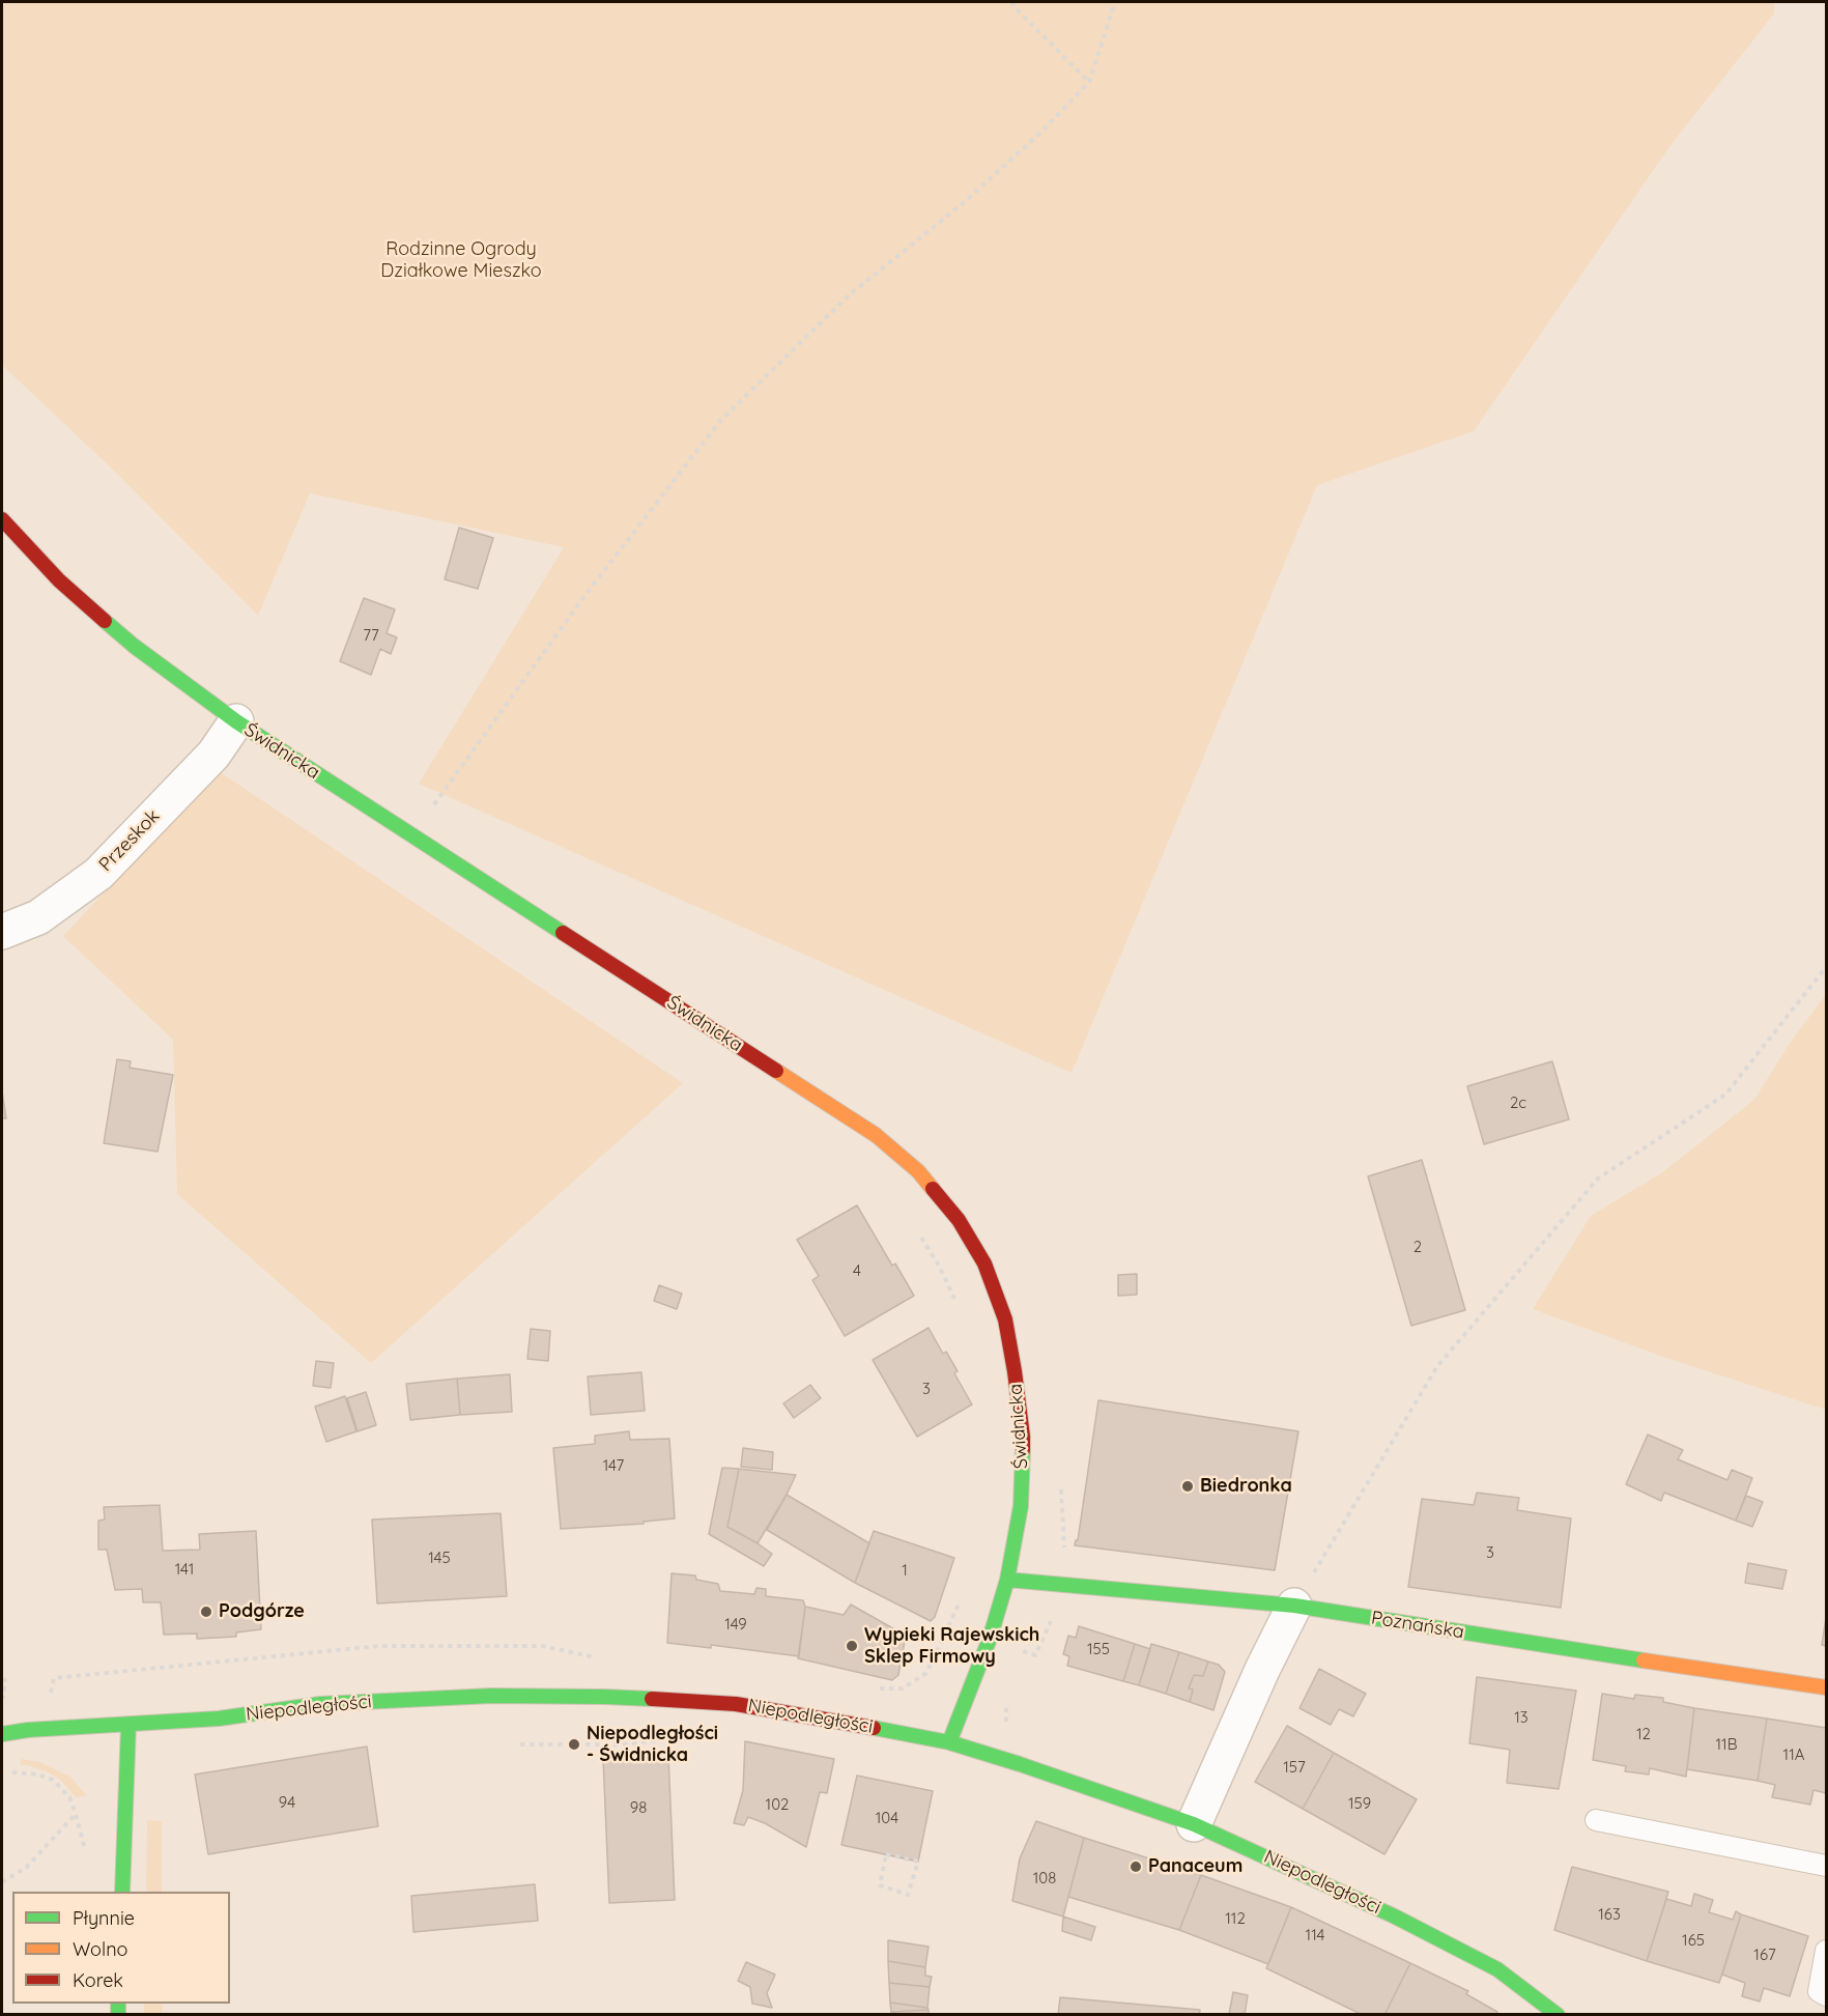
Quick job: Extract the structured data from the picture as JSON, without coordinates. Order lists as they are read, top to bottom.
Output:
{
  "streets": {
    "main road": ["Świdnicka", "Poznańska", "Niepodległości"],
    "street": ["Przeskok"]
  },
  "crossings": [
    ["Świdnicka", "Przeskok"],
    ["Świdnicka", "Poznańska"],
    ["Świdnicka", "Niepodległości"]
  ],
  "parks": ["Rodzinne Ogrody Działkowe Mieszko"],
  "places": [
    "Biedronka",
    "Podgórze",
    "Wypieki Rajewskich Sklep Firmowy",
    "Niepodległości - Świdnicka",
    "Panaceum"
  ],
  "house_numbers": [
    "77",
    "2c",
    "2",
    "4",
    "3",
    "147",
    "3",
    "145",
    "141",
    "1",
    "149",
    "155",
    "13",
    "12",
    "11B",
    "11A",
    "157",
    "94",
    "159",
    "102",
    "98",
    "104",
    "108",
    "163",
    "112",
    "114",
    "165",
    "167"
  ],
  "legend": ["Płynnie", "Wolno", "Korek"]
}
